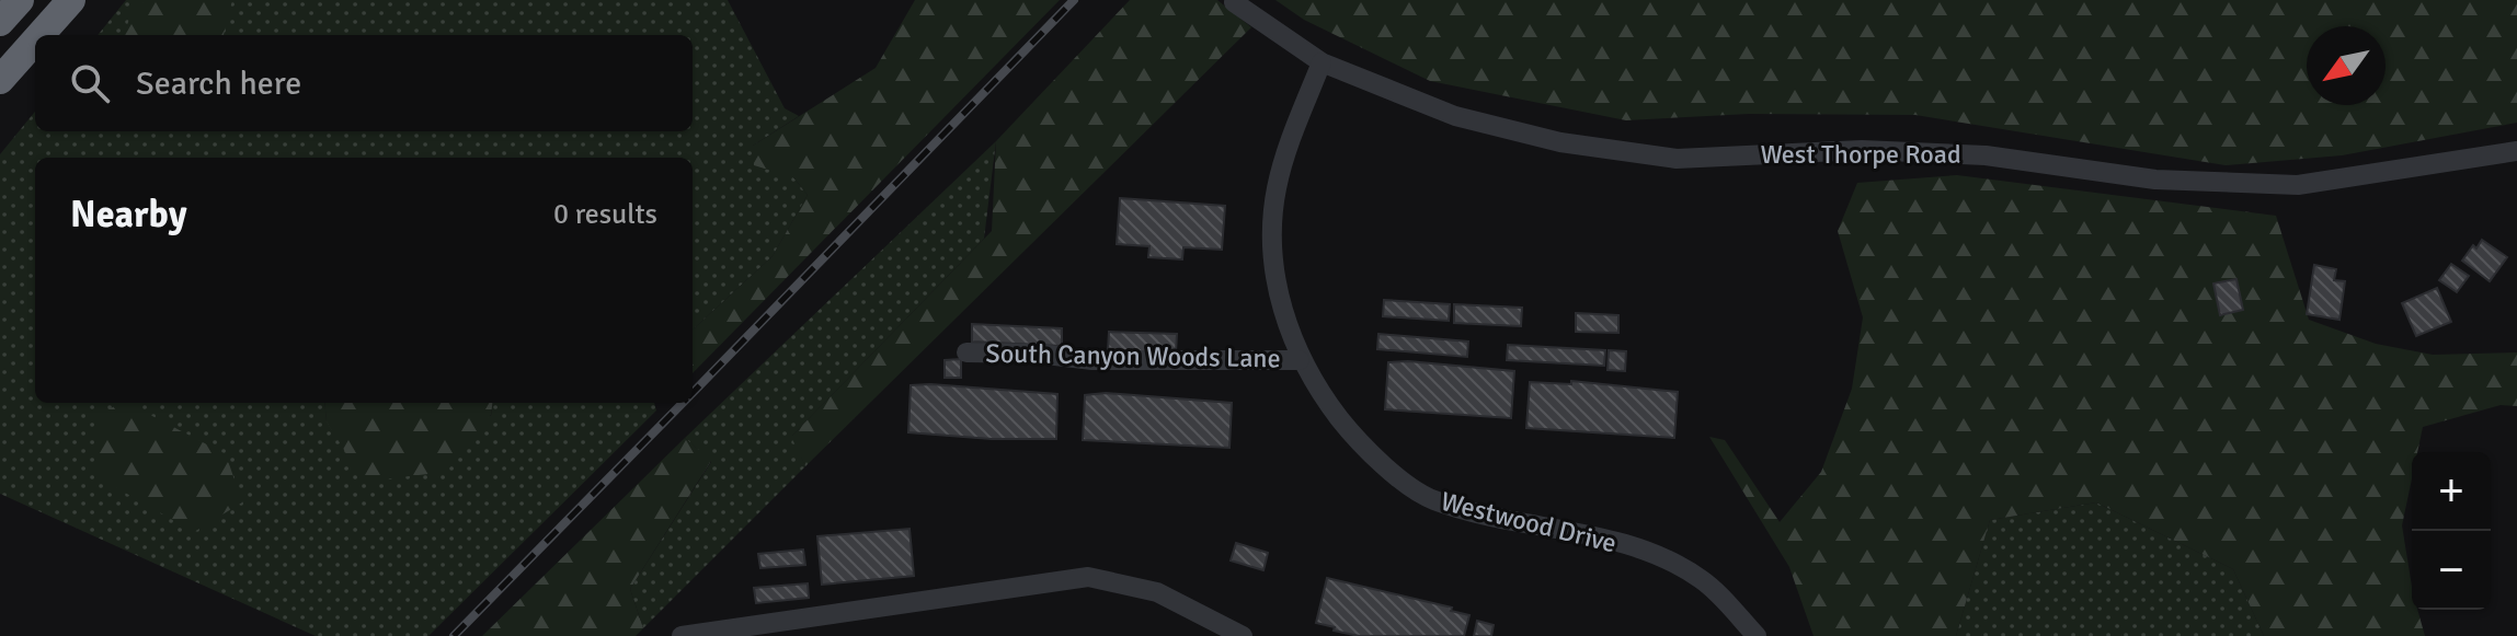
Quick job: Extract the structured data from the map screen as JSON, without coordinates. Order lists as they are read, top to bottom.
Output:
{
  "streets": {
    "street": ["West Thorpe Road", "South Canyon Woods Lane", "Westwood Drive"]
  },
  "crossings": [
    ["West Thorpe Road", "Westwood Drive"],
    ["South Canyon Woods Lane", "Westwood Drive"]
  ],
  "north": "bottom left",
  "page": {
    "search": "Search here",
    "heading": ["Nearby", "0 results"],
    "map_buttons": ["+", "−"]
  }
}
